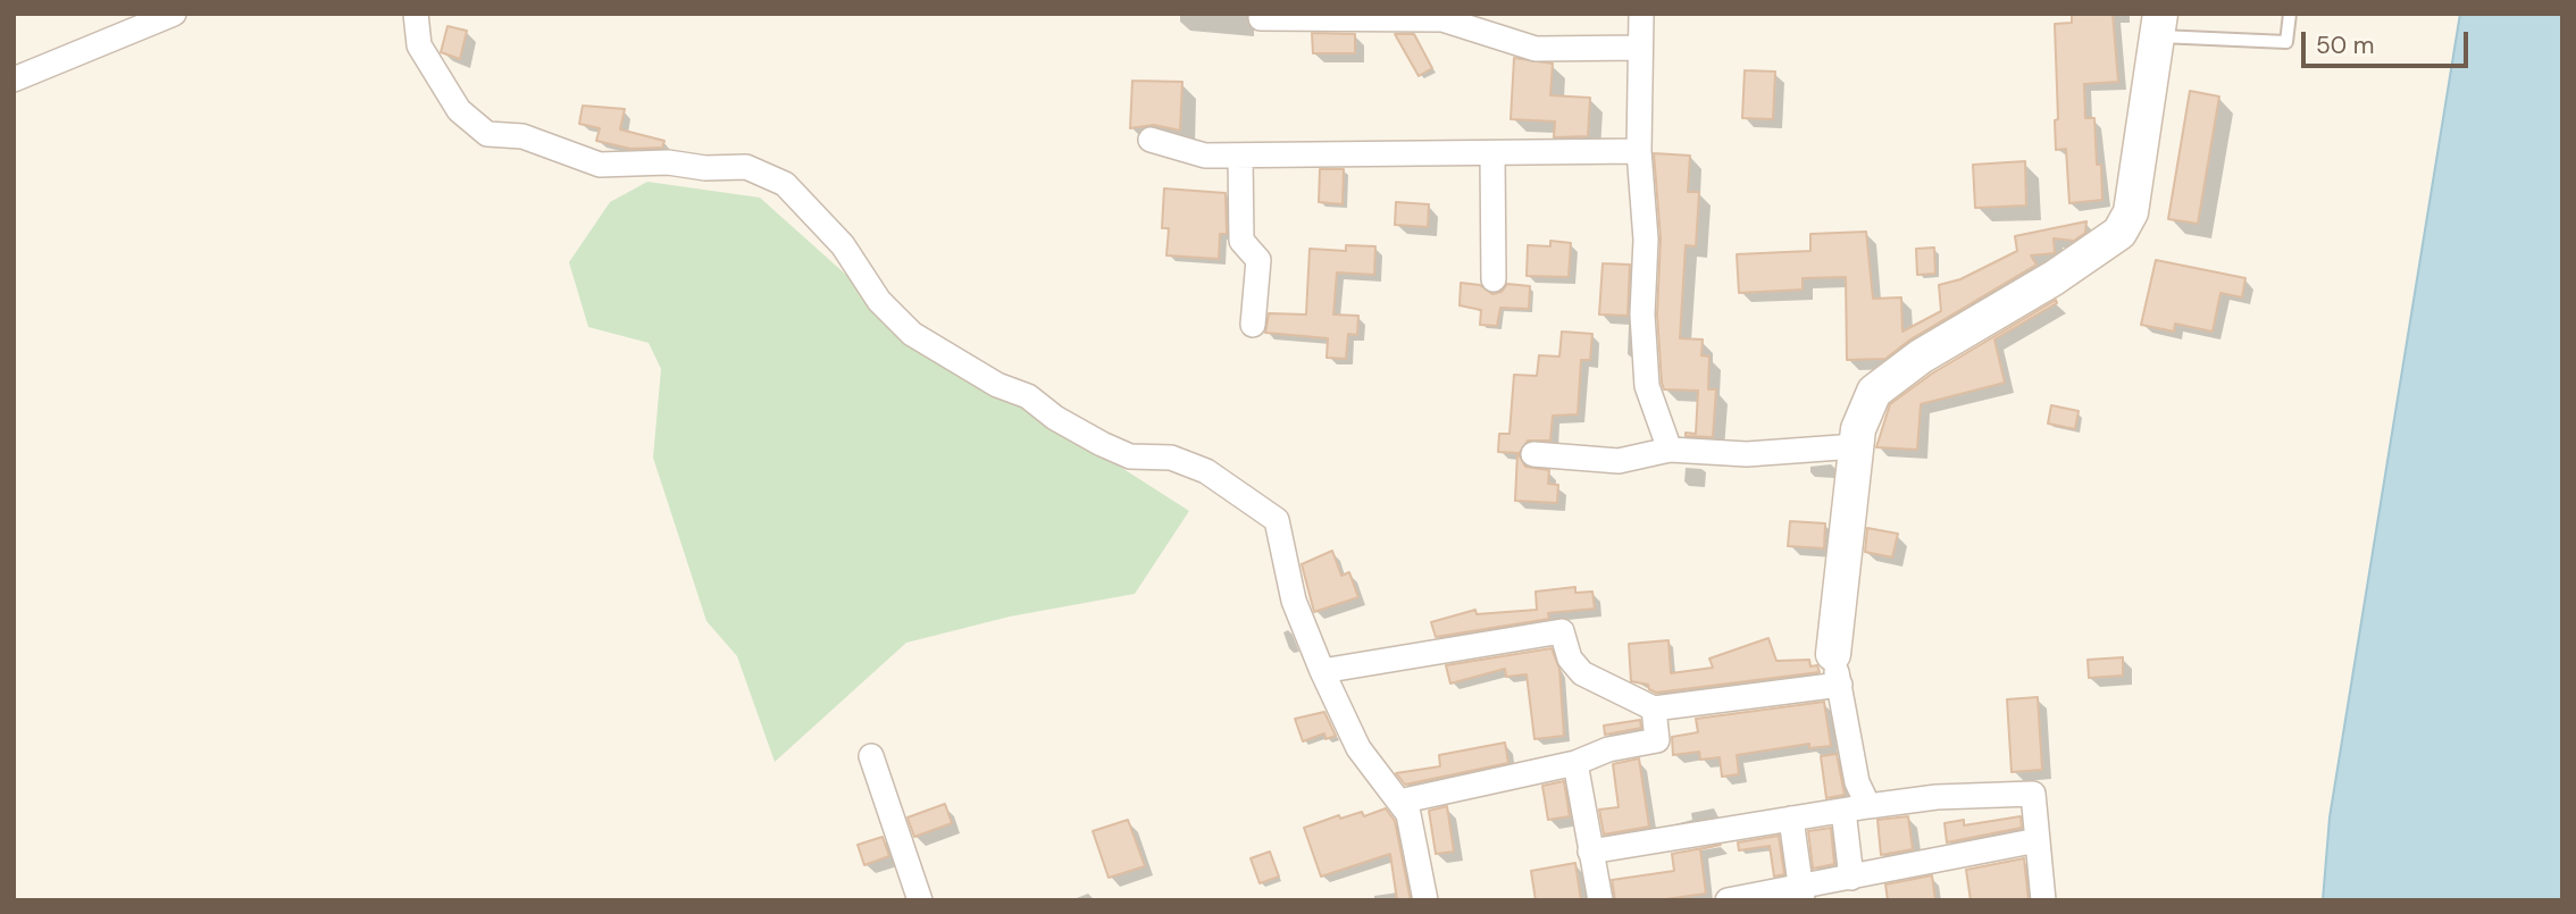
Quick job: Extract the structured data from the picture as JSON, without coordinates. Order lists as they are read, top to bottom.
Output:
{
  "scale_bar": "50 m"
}
